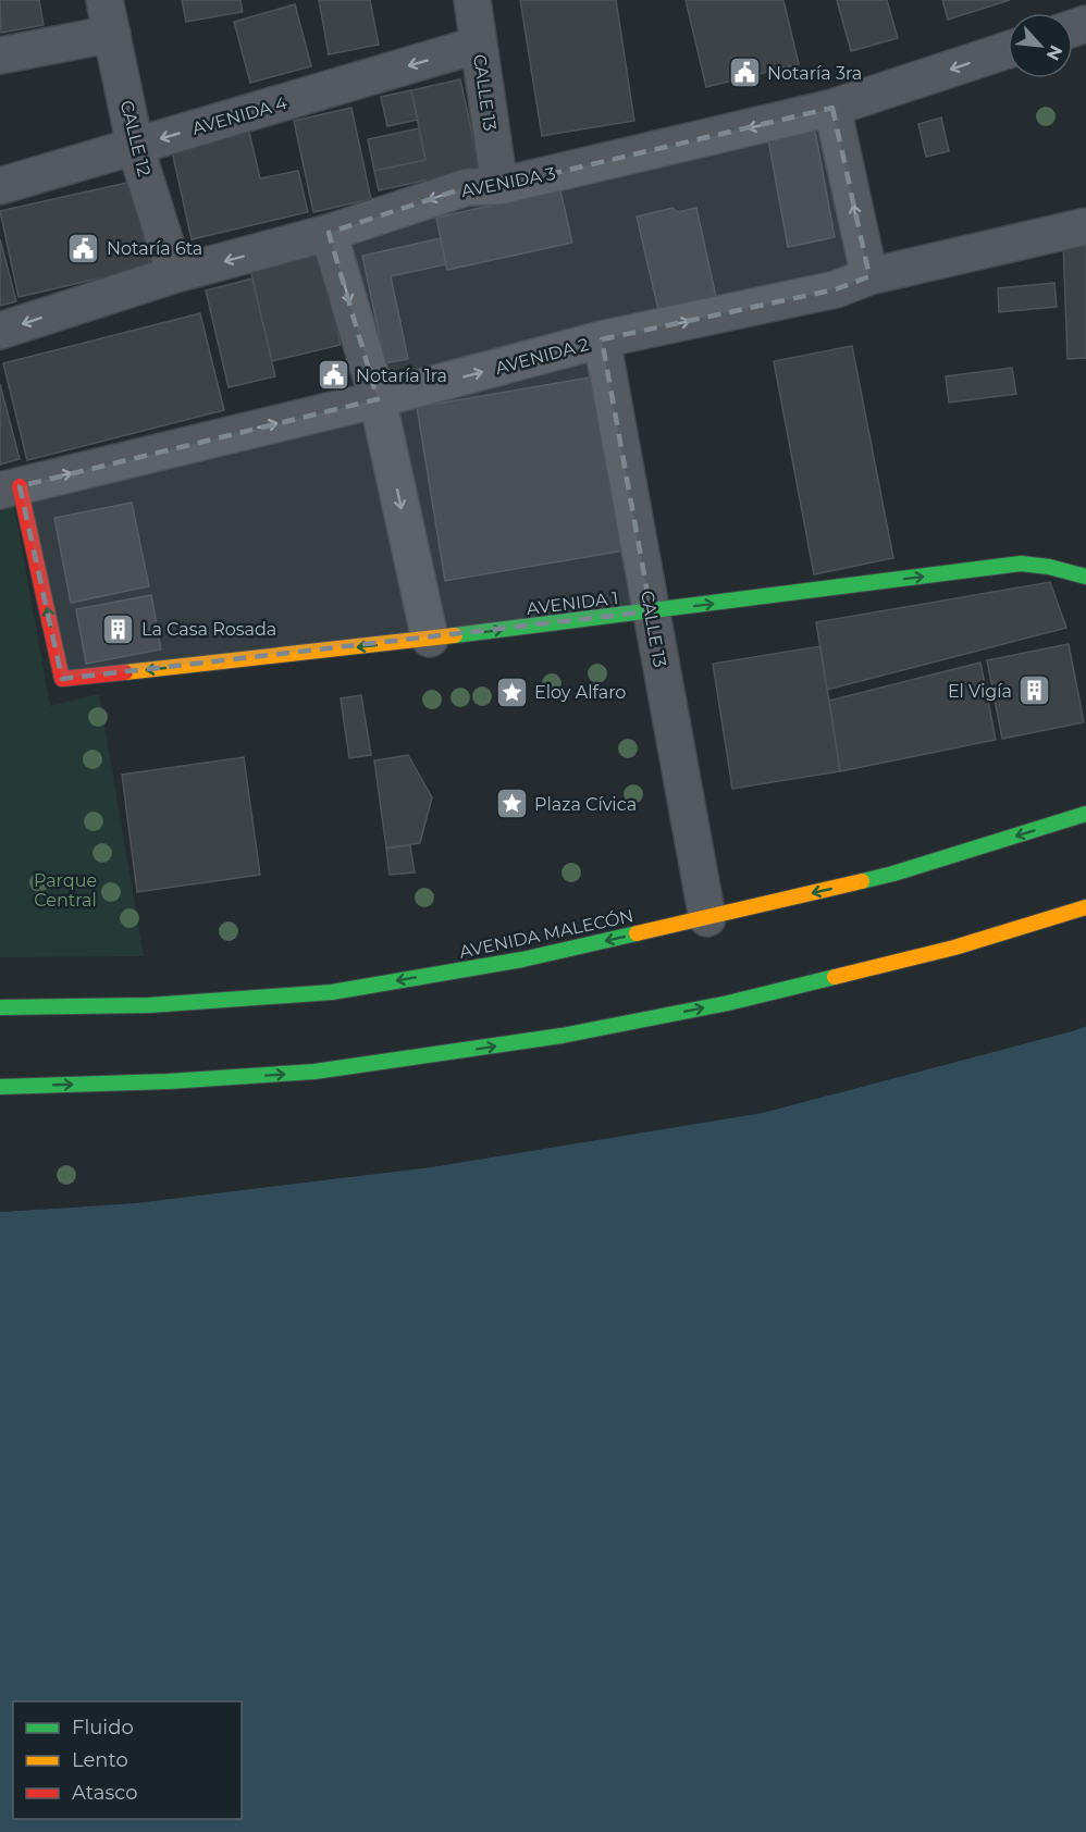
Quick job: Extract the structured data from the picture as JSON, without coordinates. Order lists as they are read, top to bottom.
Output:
{
  "streets": {
    "main road": ["AVENIDA 1", "AVENIDA MALECÓN"],
    "street": [
      "CALLE 13",
      "AVENIDA 4",
      "CALLE 12",
      "AVENIDA 3",
      "AVENIDA 2"
    ]
  },
  "crossings": [
    ["CALLE 13", "AVENIDA 4"],
    ["CALLE 13", "AVENIDA 3"],
    ["CALLE 13", "AVENIDA 2"],
    ["CALLE 13", "AVENIDA 1"],
    ["CALLE 13", "AVENIDA MALECÓN"],
    ["AVENIDA 4", "CALLE 12"],
    ["CALLE 12", "AVENIDA 3"],
    ["AVENIDA 2", "AVENIDA 1"]
  ],
  "one_way": ["AVENIDA 4", "AVENIDA 3", "AVENIDA 2"],
  "parks": ["Parque Central"],
  "places": {
    "public building": ["Notaría 3ra", "Notaría 6ta", "Notaría 1ra"],
    "building": ["La Casa Rosada", "El Vigía"],
    "place": ["Eloy Alfaro", "Plaza Cívica"]
  },
  "legend": ["Fluido", "Lento", "Atasco"],
  "north": "bottom right"
}
